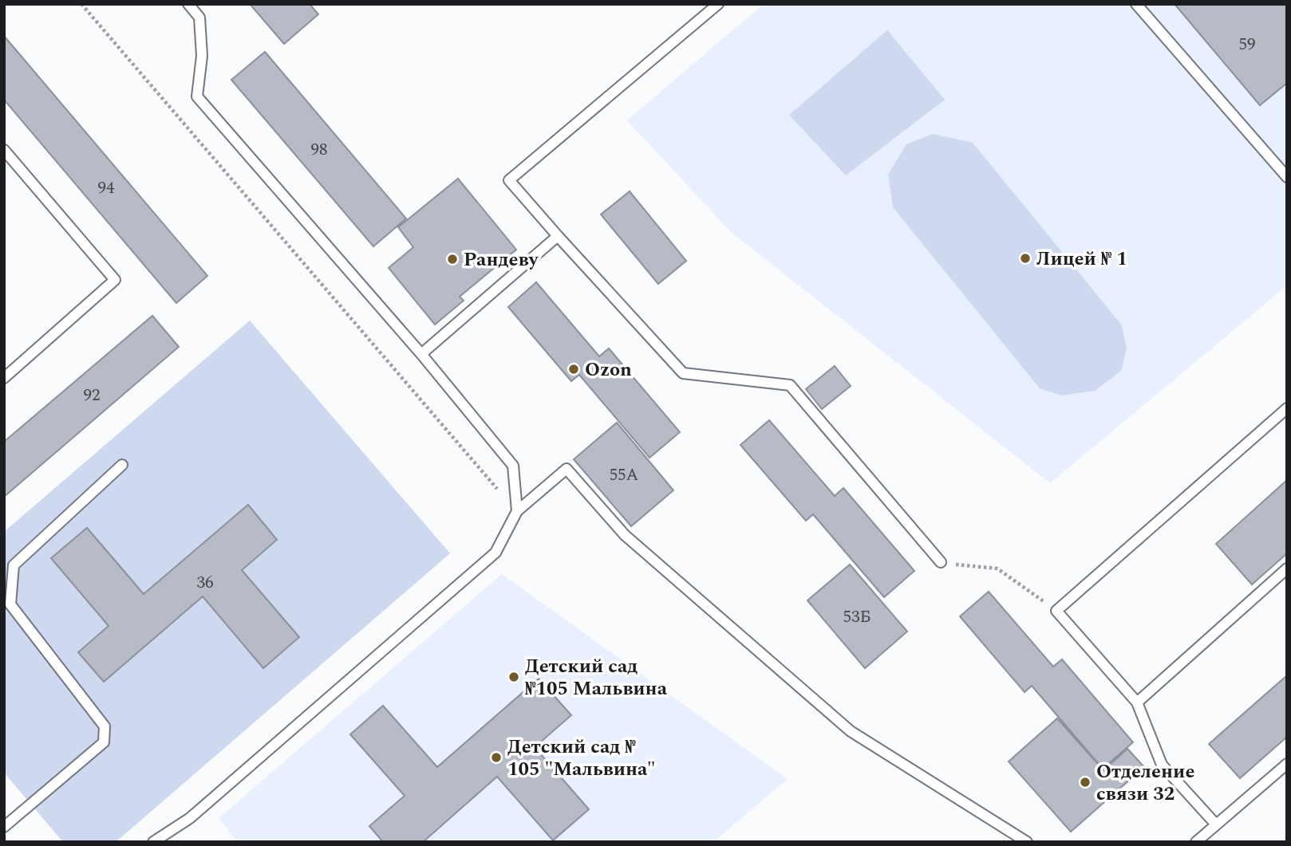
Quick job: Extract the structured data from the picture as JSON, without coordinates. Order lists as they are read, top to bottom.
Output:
{
  "places": [
    "Лицей № 1",
    "Рандеву",
    "Ozon",
    "Детский сад №105 Мальвина",
    "Детский сад № 105 \"Мальвина\"",
    "Отделение связи 32"
  ],
  "house_numbers": [
    "59",
    "98",
    "94",
    "92",
    "55А",
    "36",
    "53Б"
  ]
}
